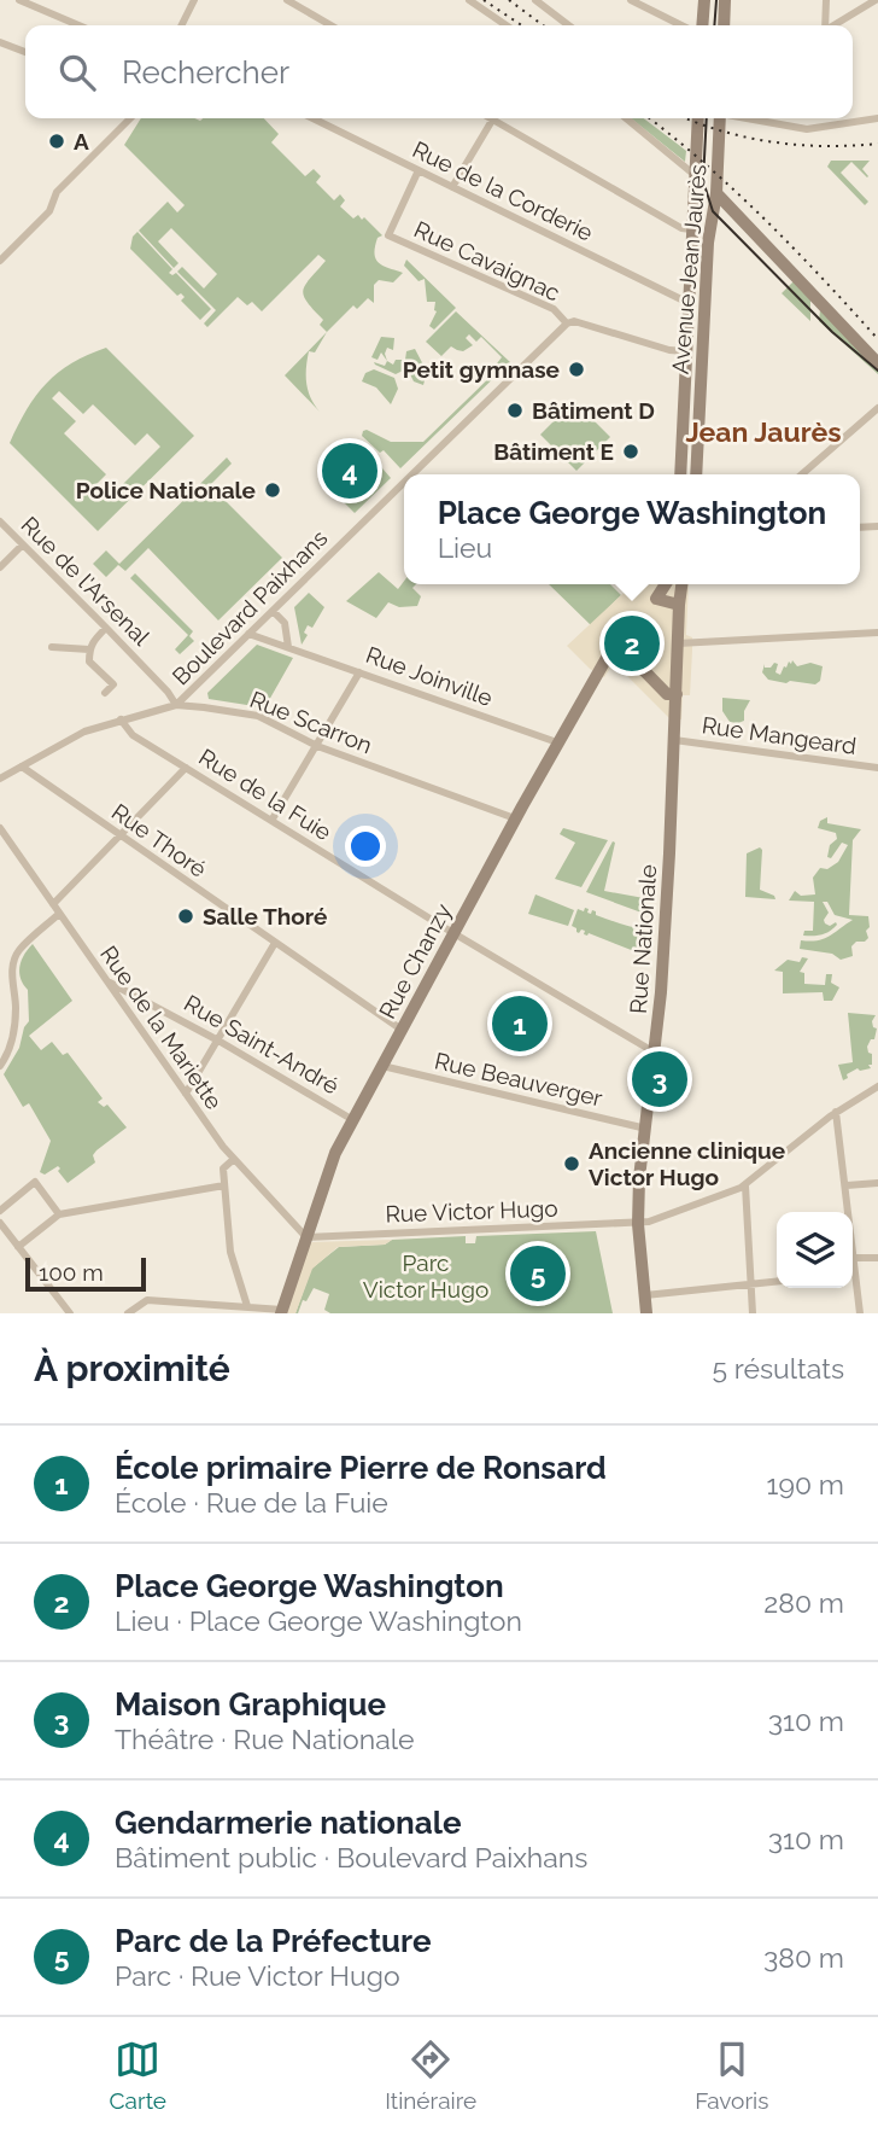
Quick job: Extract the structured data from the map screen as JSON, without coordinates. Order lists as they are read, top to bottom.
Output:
{
  "streets": {
    "main road": ["Avenue Jean Jaurès", "Rue Nationale", "Rue Chanzy"],
    "street": [
      "Rue de la Corderie",
      "Rue Cavaignac",
      "Rue de l'Arsenal",
      "Boulevard Paixhans",
      "Rue Joinville",
      "Rue Scarron",
      "Rue Mangeard",
      "Rue de la Fuie",
      "Rue Thoré",
      "Rue de la Mariette",
      "Rue Saint-André",
      "Rue Beauverger",
      "Rue Victor Hugo"
    ]
  },
  "crossings": [
    ["Rue de la Corderie", "Rue Cavaignac"],
    ["Rue de la Corderie", "Avenue Jean Jaurès"],
    ["Rue Cavaignac", "Avenue Jean Jaurès"],
    ["Rue Cavaignac", "Boulevard Paixhans"],
    ["Rue de l'Arsenal", "Boulevard Paixhans"],
    ["Rue de l'Arsenal", "Rue Scarron"],
    ["Boulevard Paixhans", "Rue Joinville"],
    ["Boulevard Paixhans", "Rue Scarron"],
    ["Rue Joinville", "Rue Chanzy"],
    ["Rue Scarron", "Rue de la Fuie"],
    ["Rue Scarron", "Rue Thoré"],
    ["Rue Scarron", "Rue Chanzy"],
    ["Rue Mangeard", "Rue Nationale"],
    ["Rue de la Fuie", "Rue Nationale"],
    ["Rue de la Fuie", "Rue Chanzy"],
    ["Rue Thoré", "Rue Chanzy"],
    ["Rue Nationale", "Rue Chanzy"],
    ["Rue Nationale", "Rue Beauverger"],
    ["Rue Nationale", "Rue Victor Hugo"],
    ["Rue Chanzy", "Rue de la Mariette"],
    ["Rue Chanzy", "Rue Saint-André"],
    ["Rue Chanzy", "Rue Beauverger"],
    ["Rue Chanzy", "Rue Victor Hugo"],
    ["Rue de la Mariette", "Rue Saint-André"],
    ["Rue de la Mariette", "Rue Victor Hugo"]
  ],
  "districts": ["Jean Jaurès"],
  "parks": ["Parc Victor Hugo"],
  "places": [
    "A",
    "Petit gymnase",
    "Bâtiment D",
    "Bâtiment E",
    "Police Nationale",
    "Salle Thoré",
    "Ancienne clinique Victor Hugo"
  ],
  "scale_bar": "100 m",
  "page": {
    "search": "Rechercher",
    "pins": [
      "4",
      "2",
      "1",
      "3",
      "5"
    ],
    "popup": ["Place George Washington", "Lieu"],
    "scale": "100 m",
    "heading": ["À proximité", "5 résultats"],
    "list": [
      {
        "mark": "1",
        "name": "École primaire Pierre de Ronsard",
        "note": "École · Rue de la Fuie",
        "value": "190 m"
      },
      {
        "mark": "2",
        "name": "Place George Washington",
        "note": "Lieu · Place George Washington",
        "value": "280 m"
      },
      {
        "mark": "3",
        "name": "Maison Graphique",
        "note": "Théâtre · Rue Nationale",
        "value": "310 m"
      },
      {
        "mark": "4",
        "name": "Gendarmerie nationale",
        "note": "Bâtiment public · Boulevard Paixhans",
        "value": "310 m"
      },
      {
        "mark": "5",
        "name": "Parc de la Préfecture",
        "note": "Parc · Rue Victor Hugo",
        "value": "380 m"
      }
    ],
    "nav": ["Carte", "Itinéraire", "Favoris"]
  }
}
